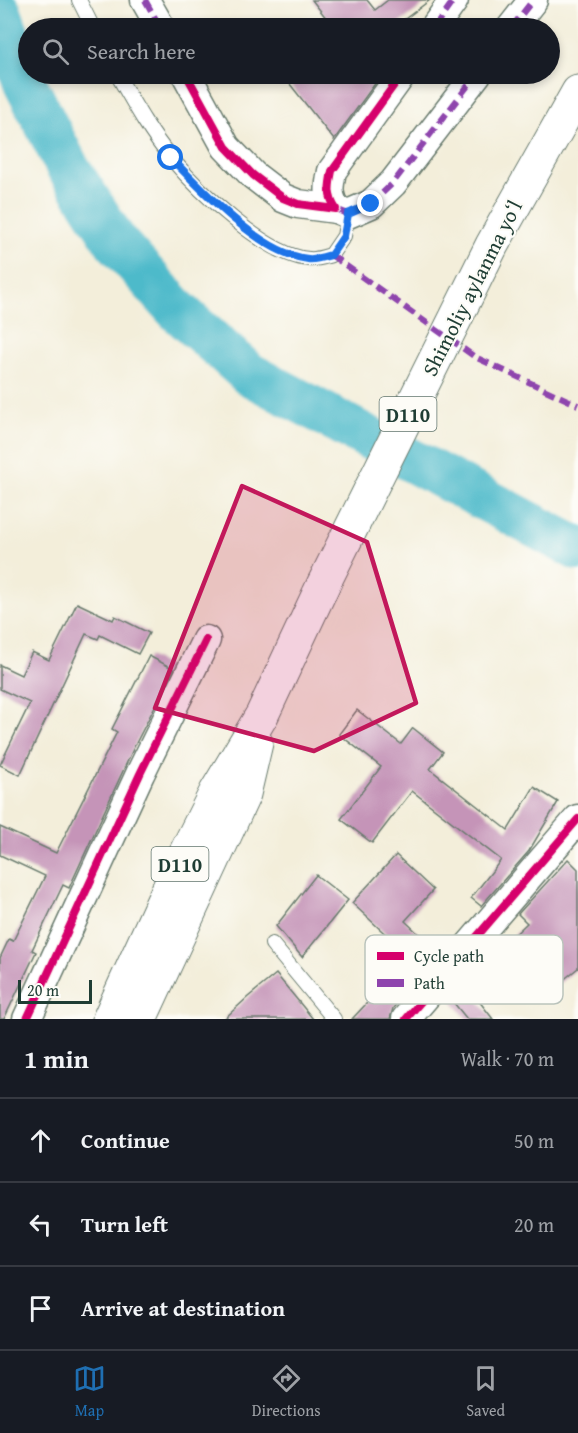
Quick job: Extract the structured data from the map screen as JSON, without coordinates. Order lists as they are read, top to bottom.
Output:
{
  "streets": {
    "main road": ["Shimoliy aylanma yoʻl", "D110"]
  },
  "legend": ["Cycle path", "Path"],
  "scale_bar": "20 m",
  "page": {
    "search": "Search here",
    "scale": "20 m",
    "heading": ["1 min", "Walk · 70 m"],
    "list": [
      ["Continue", "50 m"],
      ["Turn left", "20 m"],
      "Arrive at destination"
    ],
    "nav": ["Map", "Directions", "Saved"]
  }
}
